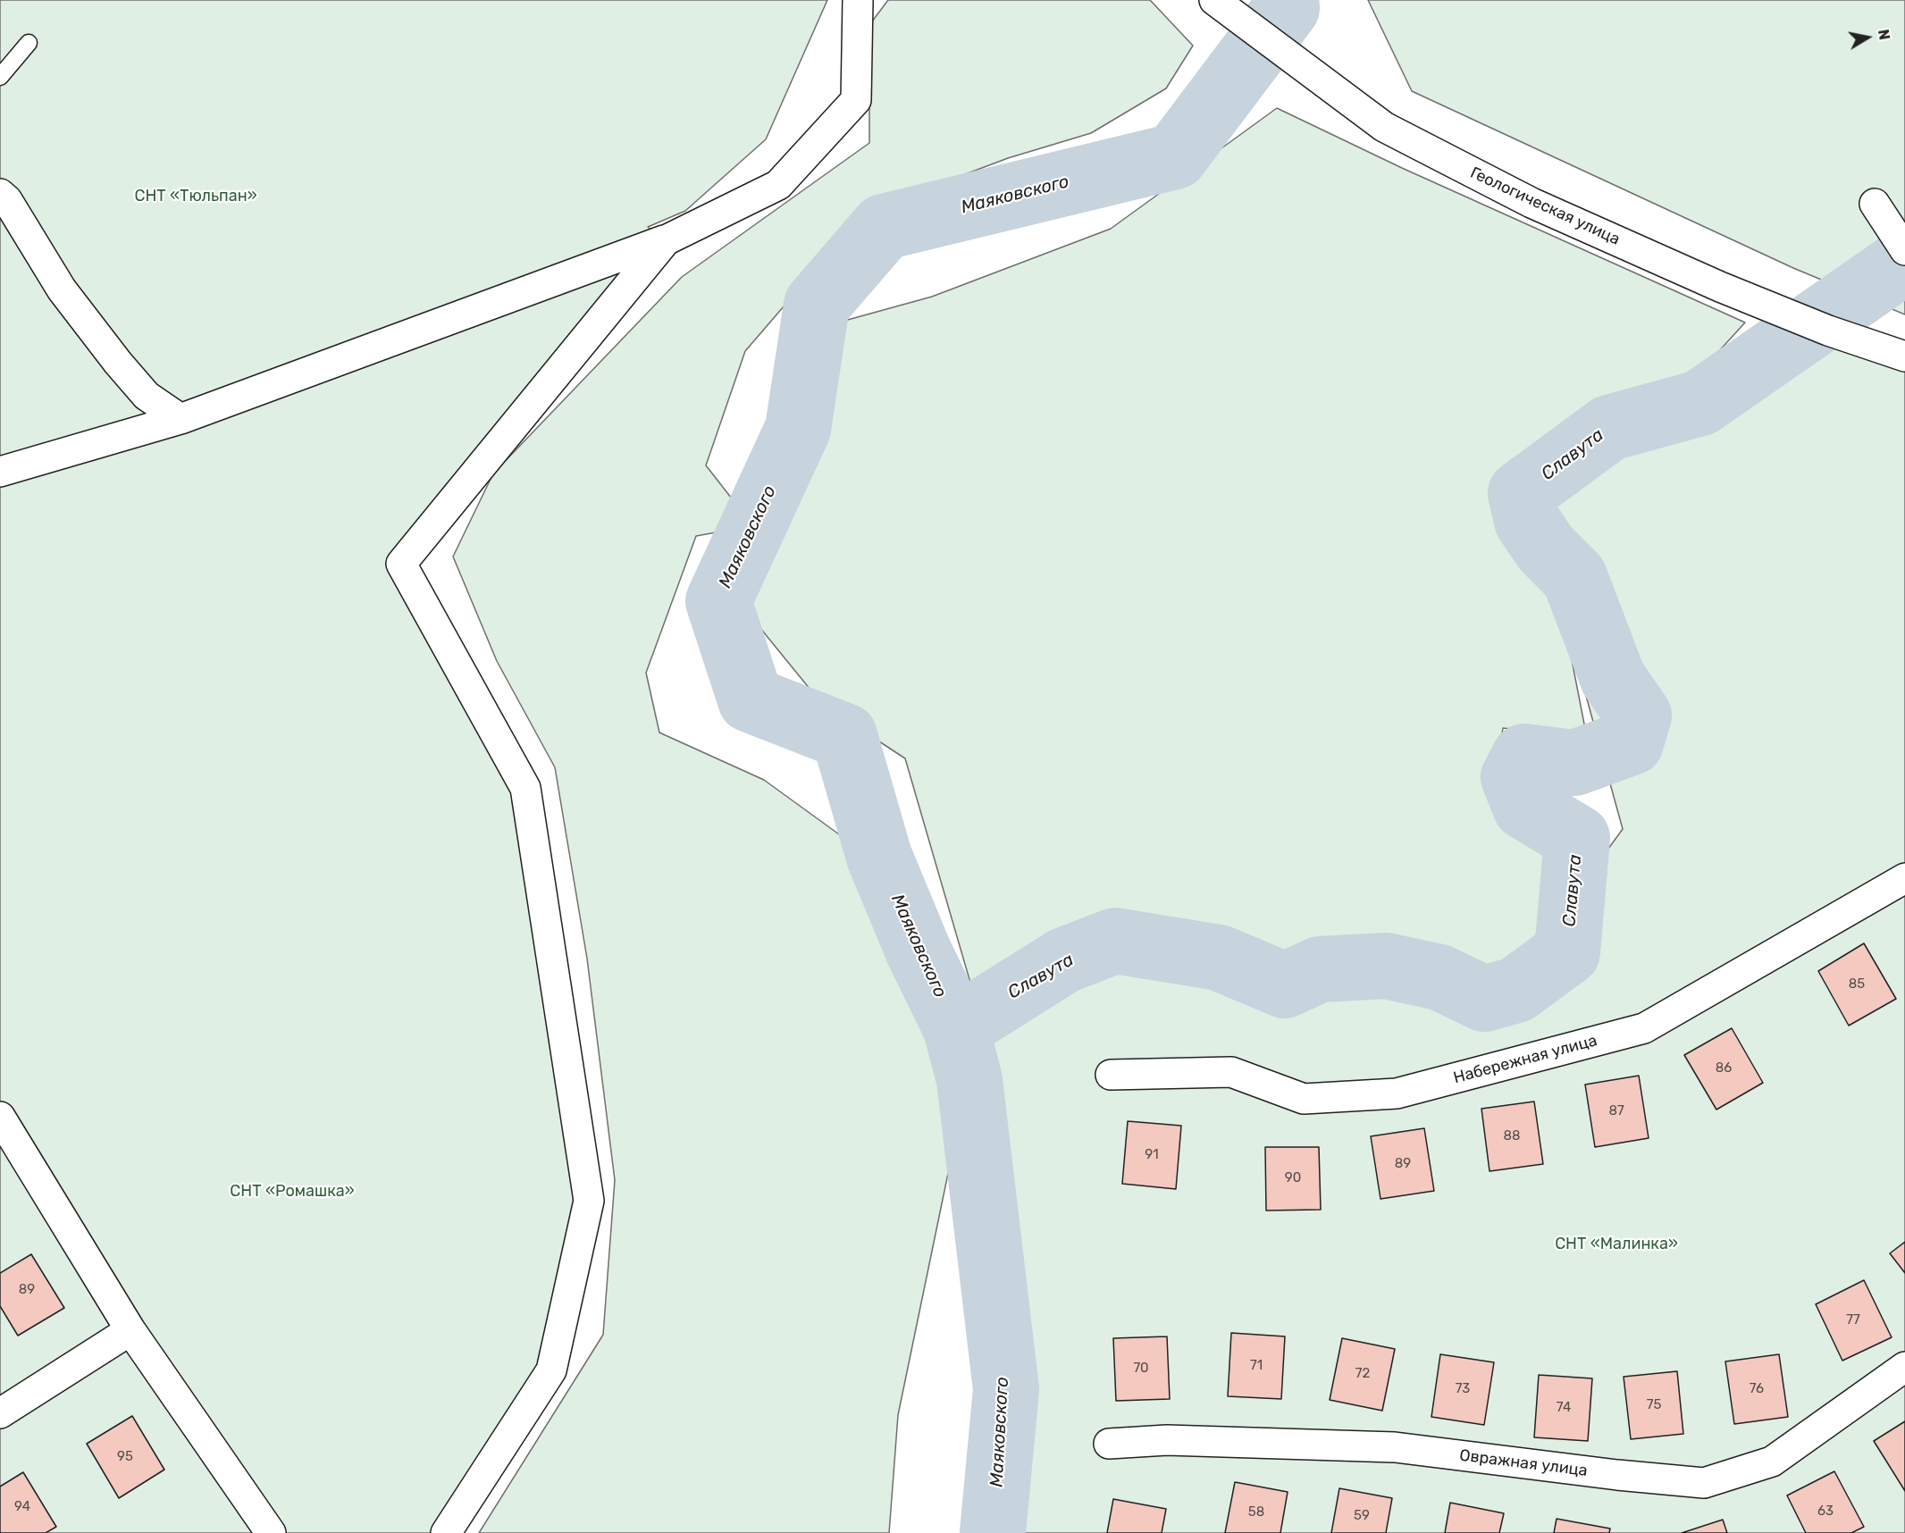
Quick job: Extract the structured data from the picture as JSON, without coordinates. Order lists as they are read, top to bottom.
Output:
{
  "streets": {
    "street": ["Геологическая улица", "Набережная улица", "Овражная улица"]
  },
  "water": ["Маяковского", "Славута"],
  "parks": ["СНТ «Тюльпан»", "СНТ «Ромашка»", "СНТ «Малинка»"],
  "house_numbers": [
    "85",
    "86",
    "87",
    "88",
    "91",
    "89",
    "90",
    "89",
    "77",
    "71",
    "70",
    "72",
    "73",
    "76",
    "75",
    "74",
    "95",
    "94",
    "63",
    "58",
    "59"
  ],
  "north": "right"
}
